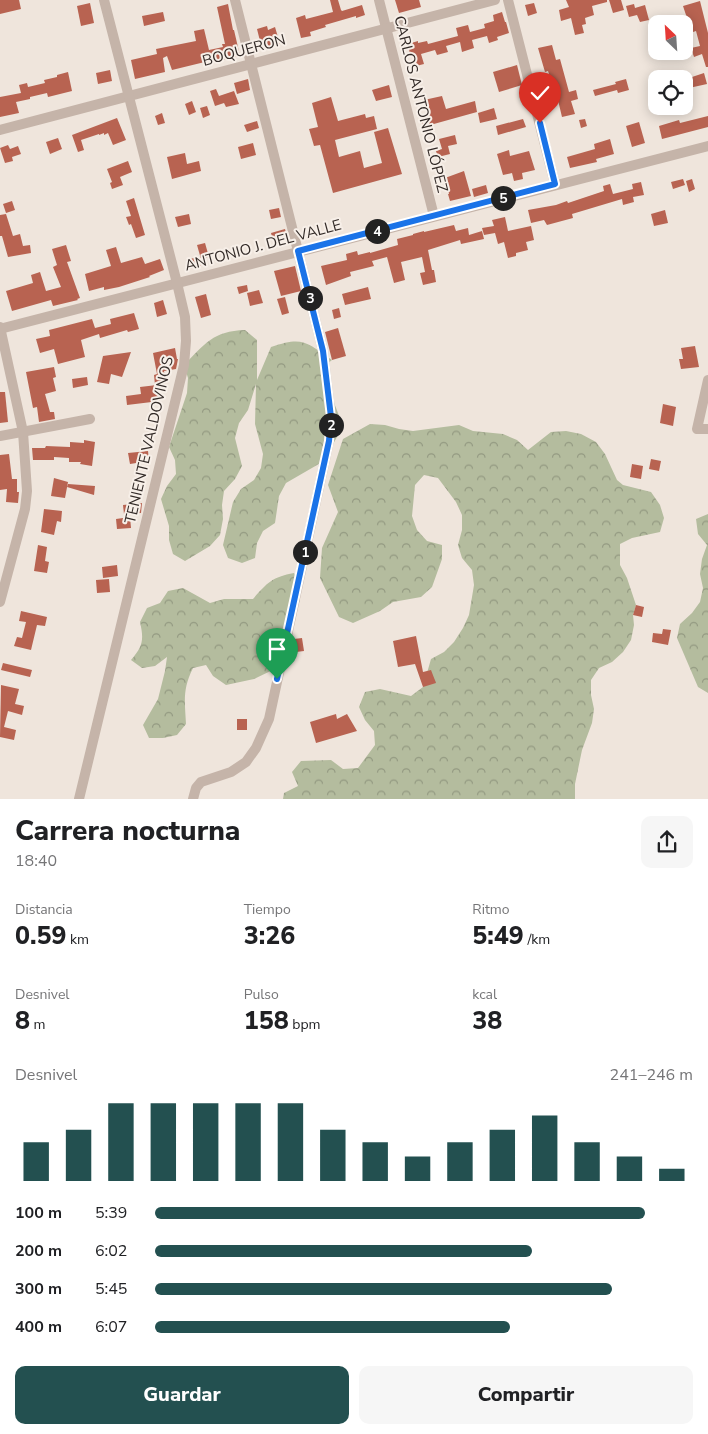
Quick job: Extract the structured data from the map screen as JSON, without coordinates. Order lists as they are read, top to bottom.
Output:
{
  "streets": {
    "street": [
      "BOQUERON",
      "CARLOS ANTONIO LÓPEZ",
      "ANTONIO J. DEL VALLE",
      "TENIENTE VALDOVINOS"
    ]
  },
  "crossings": [
    ["BOQUERON", "CARLOS ANTONIO LÓPEZ"],
    ["BOQUERON", "TENIENTE VALDOVINOS"],
    ["CARLOS ANTONIO LÓPEZ", "ANTONIO J. DEL VALLE"],
    ["ANTONIO J. DEL VALLE", "TENIENTE VALDOVINOS"]
  ],
  "north": "top left",
  "page": {
    "pins": [
      "5",
      "4",
      "3",
      "2",
      "1"
    ],
    "heading": ["Carrera nocturna", "18:40"],
    "stats": [
      ["Distancia", "0.59 km"],
      ["Tiempo", "3:26"],
      ["Ritmo", "5:49 /km"],
      ["Desnivel", "8 m"],
      ["Pulso", "158 bpm"],
      ["kcal", "38"]
    ],
    "chart": ["Desnivel", "241–246 m"],
    "list": [
      {
        "name": "100 m",
        "note": "5:39"
      },
      {
        "name": "200 m",
        "note": "6:02"
      },
      {
        "name": "300 m",
        "note": "5:45"
      },
      {
        "name": "400 m",
        "note": "6:07"
      }
    ],
    "buttons": ["Guardar", "Compartir"]
  }
}
